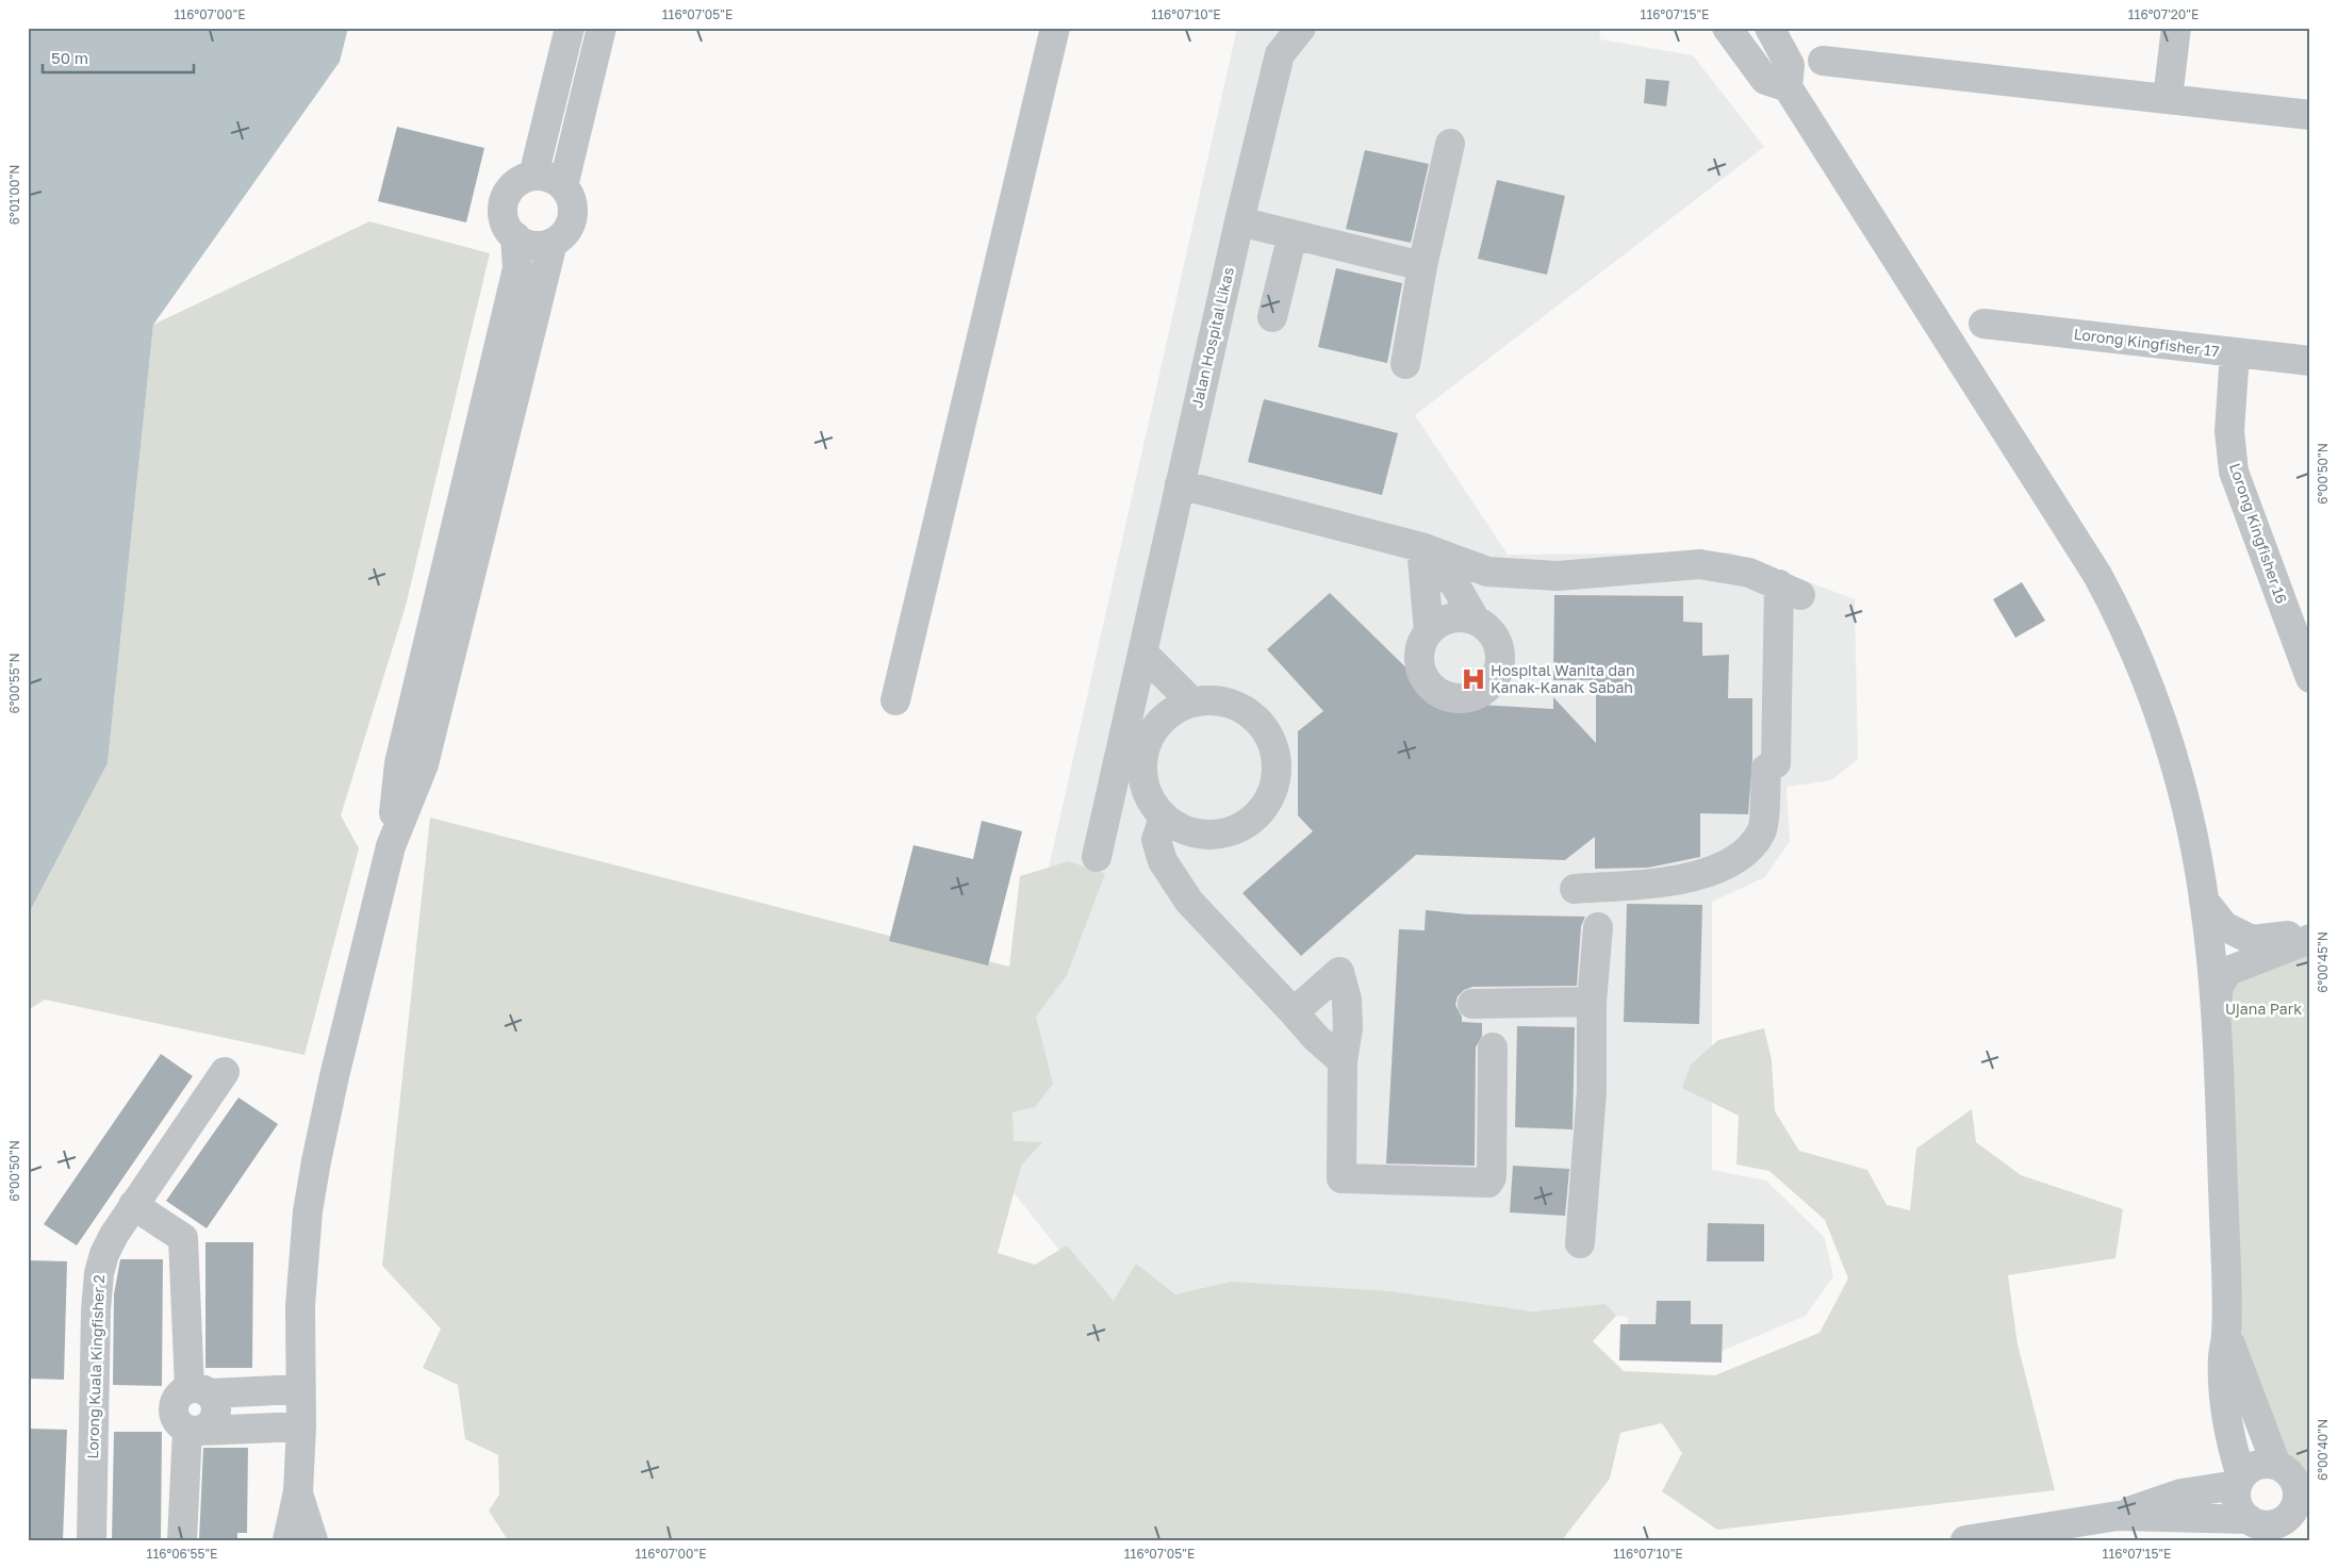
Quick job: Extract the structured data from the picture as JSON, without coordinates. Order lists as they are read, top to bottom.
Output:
{
  "streets": {
    "street": [
      "Jalan Hospital Likas",
      "Lorong Kingfisher 17",
      "Lorong Kingfisher 16",
      "Lorong Kuala Kingfisher 2"
    ]
  },
  "crossings": [
    ["Lorong Kingfisher 17", "Lorong Kingfisher 16"]
  ],
  "parks": ["Ujana Park"],
  "places": {
    "hospital": ["Hospital Wanita dan Kanak-Kanak Sabah"]
  },
  "scale_bar": "50 m",
  "coordinates": [
    "116°07'00\"E",
    "116°07'05\"E",
    "116°07'10\"E",
    "116°07'15\"E",
    "116°07'20\"E",
    "6°01'00\"N",
    "6°00'50\"N",
    "6°00'55\"N",
    "6°00'45\"N",
    "6°00'40\"N",
    "116°06'55\"E"
  ]
}
